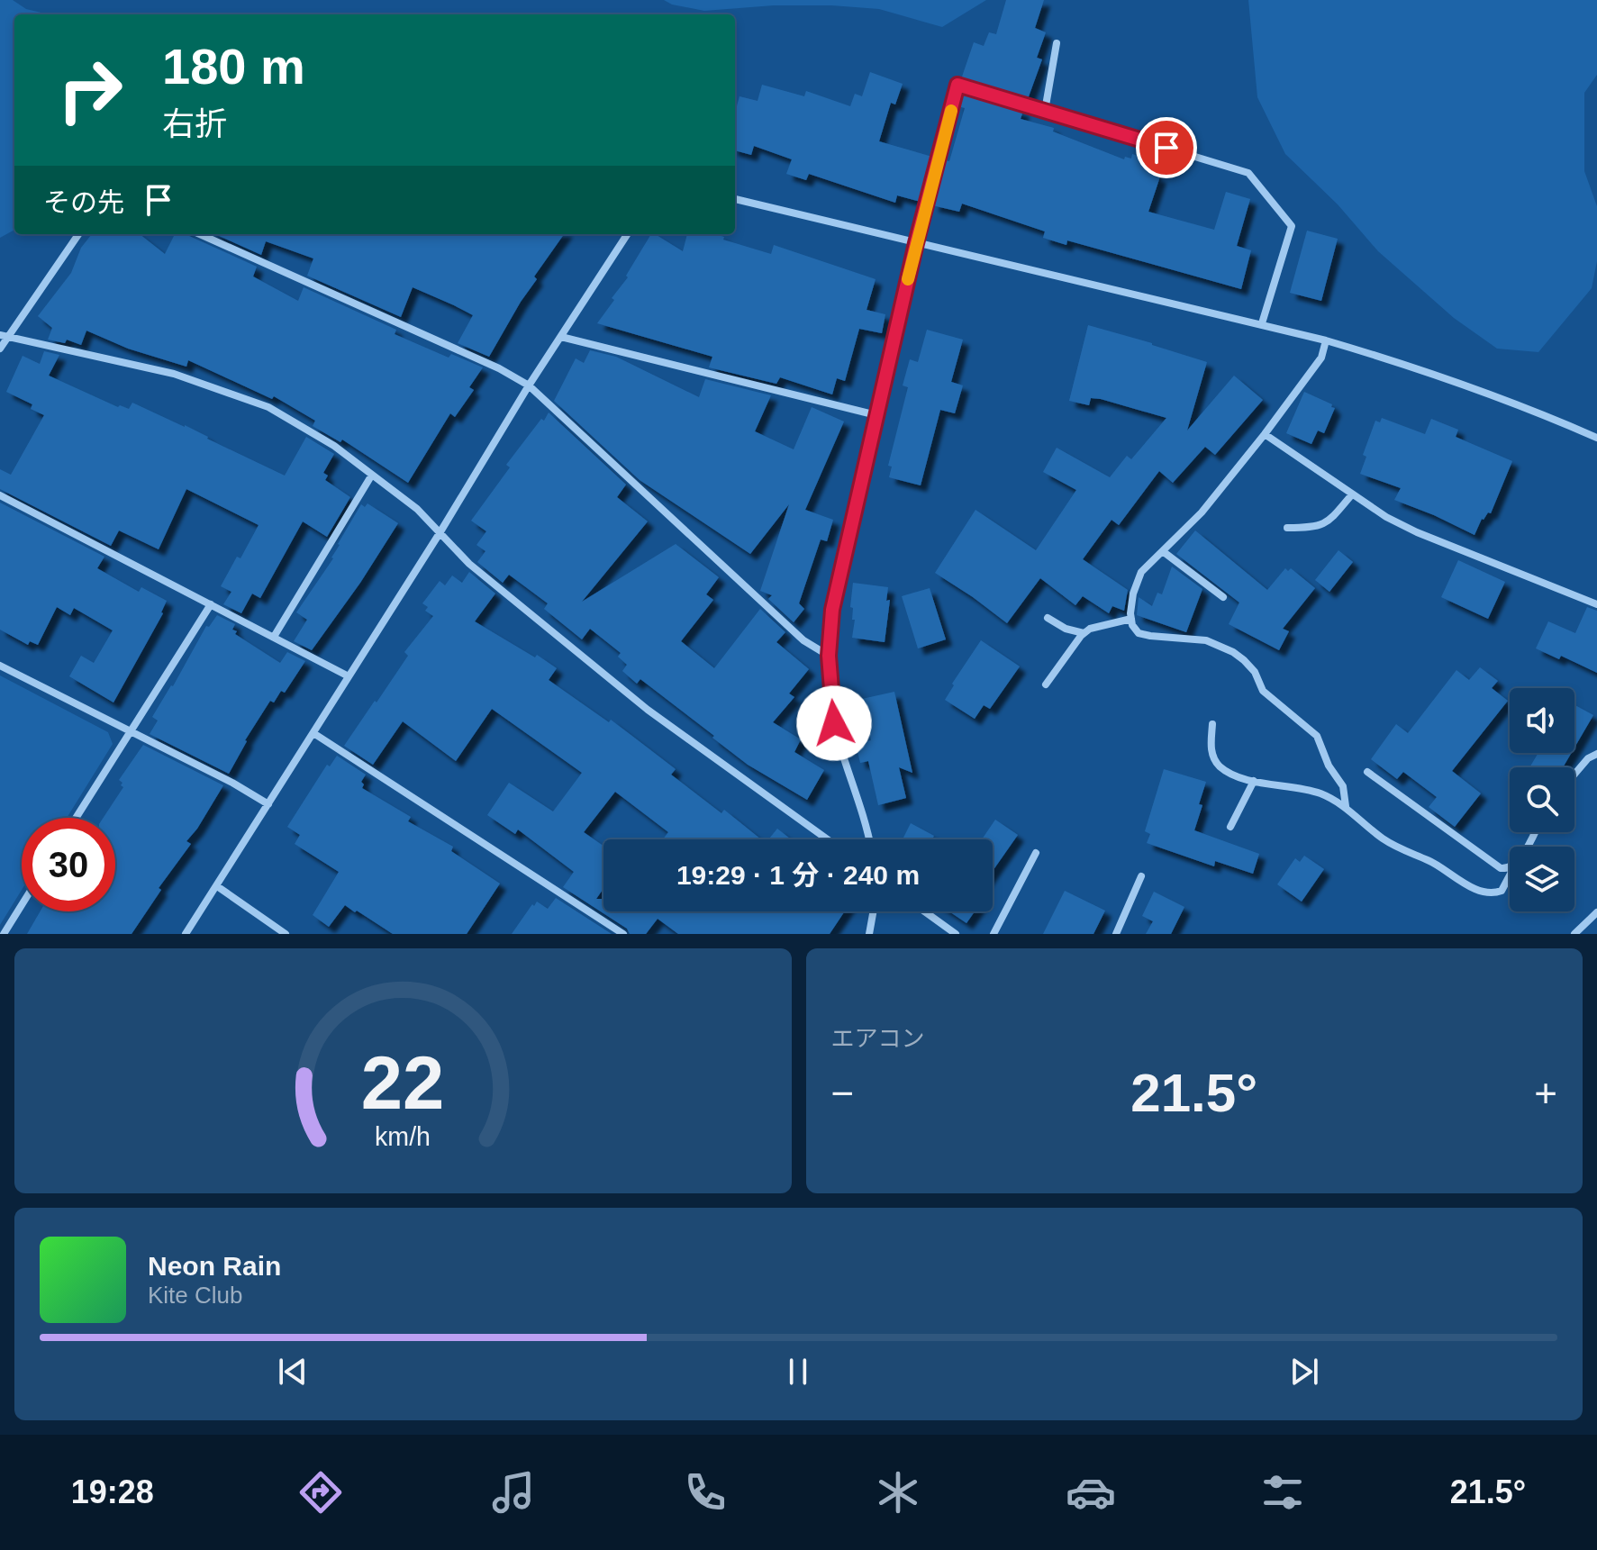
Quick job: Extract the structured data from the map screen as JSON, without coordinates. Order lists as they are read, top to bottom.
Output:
{
  "page": {
    "turn": ["180 m", "右折"],
    "then": "その先",
    "limit": "30",
    "trip": "19:29 · 1 分 · 240 m",
    "tile": "エアコン",
    "heat": ["−", "21.5°", "+"],
    "song": ["Neon Rain", "Kite Club"],
    "tabs": ["19:28", "21.5°"],
    "gauge": ["22", "km/h"]
  }
}
